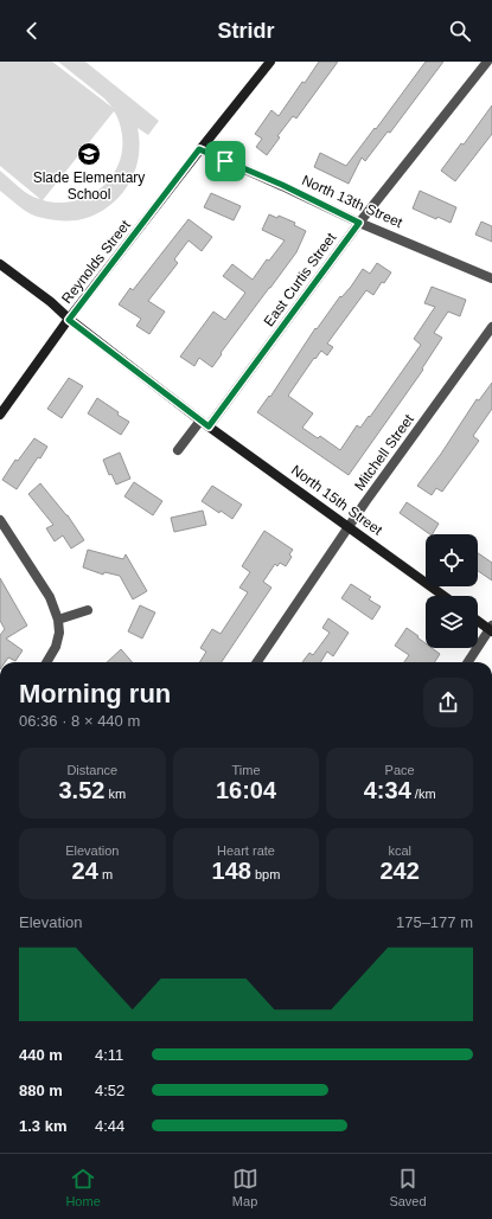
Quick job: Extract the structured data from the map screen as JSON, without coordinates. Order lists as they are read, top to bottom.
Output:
{
  "streets": {
    "main road": ["Reynolds Street", "North 15th Street"],
    "street": ["North 13th Street", "East Curtis Street", "Mitchell Street"]
  },
  "crossings": [
    ["North 13th Street", "Reynolds Street"],
    ["North 13th Street", "East Curtis Street"],
    ["Reynolds Street", "North 15th Street"],
    ["East Curtis Street", "North 15th Street"],
    ["Mitchell Street", "North 15th Street"]
  ],
  "places": {
    "school or university": ["Slade Elementary School"]
  },
  "page": {
    "header": "Stridr",
    "heading": ["Morning run", "06:36 · 8 × 440 m"],
    "stats": [
      ["Distance", "3.52 km"],
      ["Time", "16:04"],
      ["Pace", "4:34 /km"],
      ["Elevation", "24 m"],
      ["Heart rate", "148 bpm"],
      ["kcal", "242"]
    ],
    "chart": ["Elevation", "175–177 m"],
    "list": [
      {
        "name": "440 m",
        "note": "4:11"
      },
      {
        "name": "880 m",
        "note": "4:52"
      },
      {
        "name": "1.3 km",
        "note": "4:44"
      }
    ],
    "tabs": ["Home", "Map", "Saved"]
  }
}
